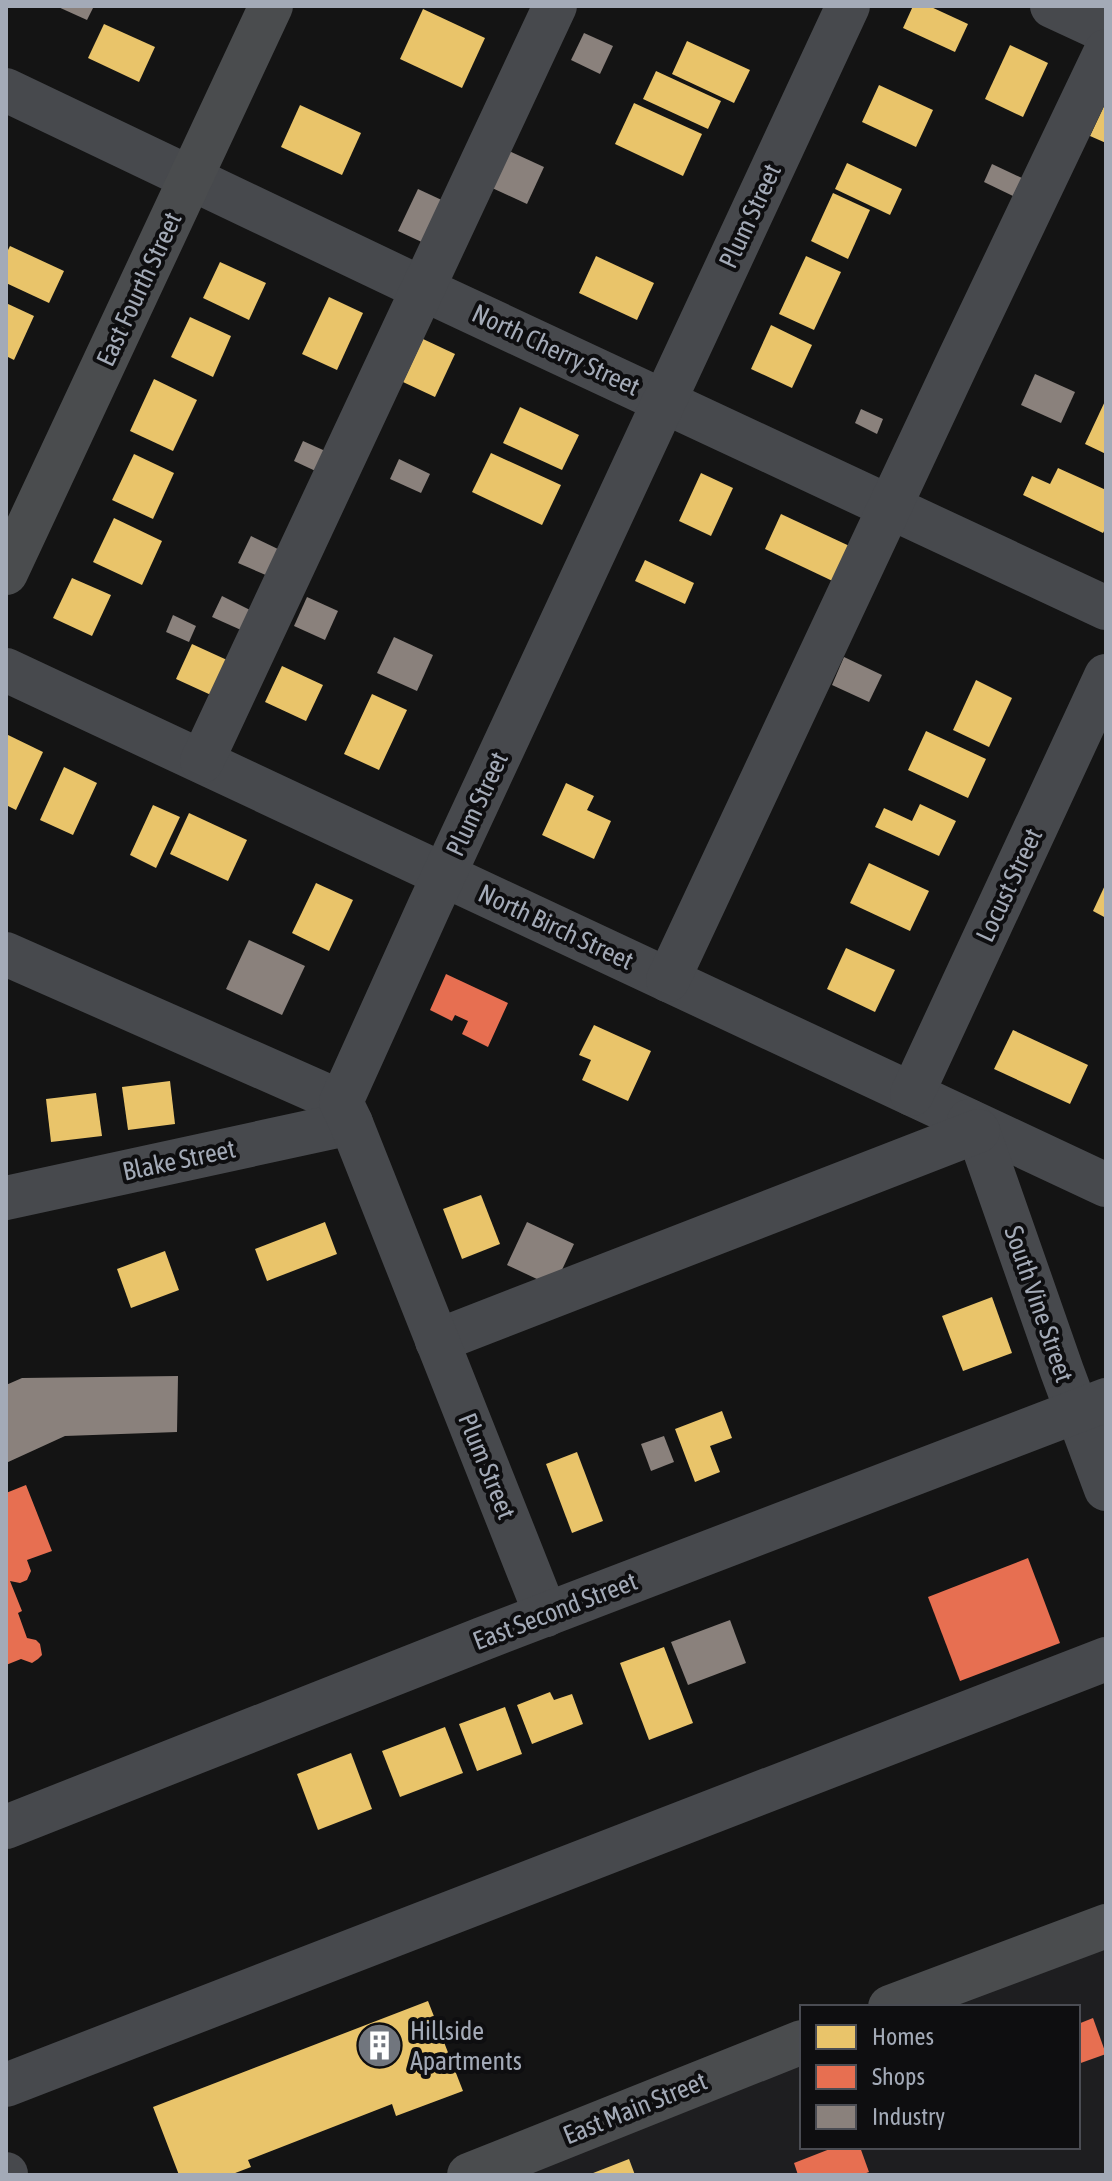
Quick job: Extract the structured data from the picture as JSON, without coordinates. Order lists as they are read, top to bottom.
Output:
{
  "streets": {
    "main road": ["East Fourth Street", "East Main Street"],
    "street": [
      "Plum Street",
      "North Cherry Street",
      "Locust Street",
      "North Birch Street",
      "Blake Street",
      "South Vine Street",
      "East Second Street"
    ]
  },
  "crossings": [
    ["Plum Street", "North Cherry Street"],
    ["Plum Street", "North Birch Street"],
    ["Plum Street", "Blake Street"],
    ["Plum Street", "East Second Street"],
    ["East Fourth Street", "North Cherry Street"],
    ["Locust Street", "North Birch Street"],
    ["North Birch Street", "South Vine Street"],
    ["South Vine Street", "East Second Street"]
  ],
  "places": {
    "building": ["Hillside Apartments"]
  },
  "legend": ["Homes", "Shops", "Industry"]
}
